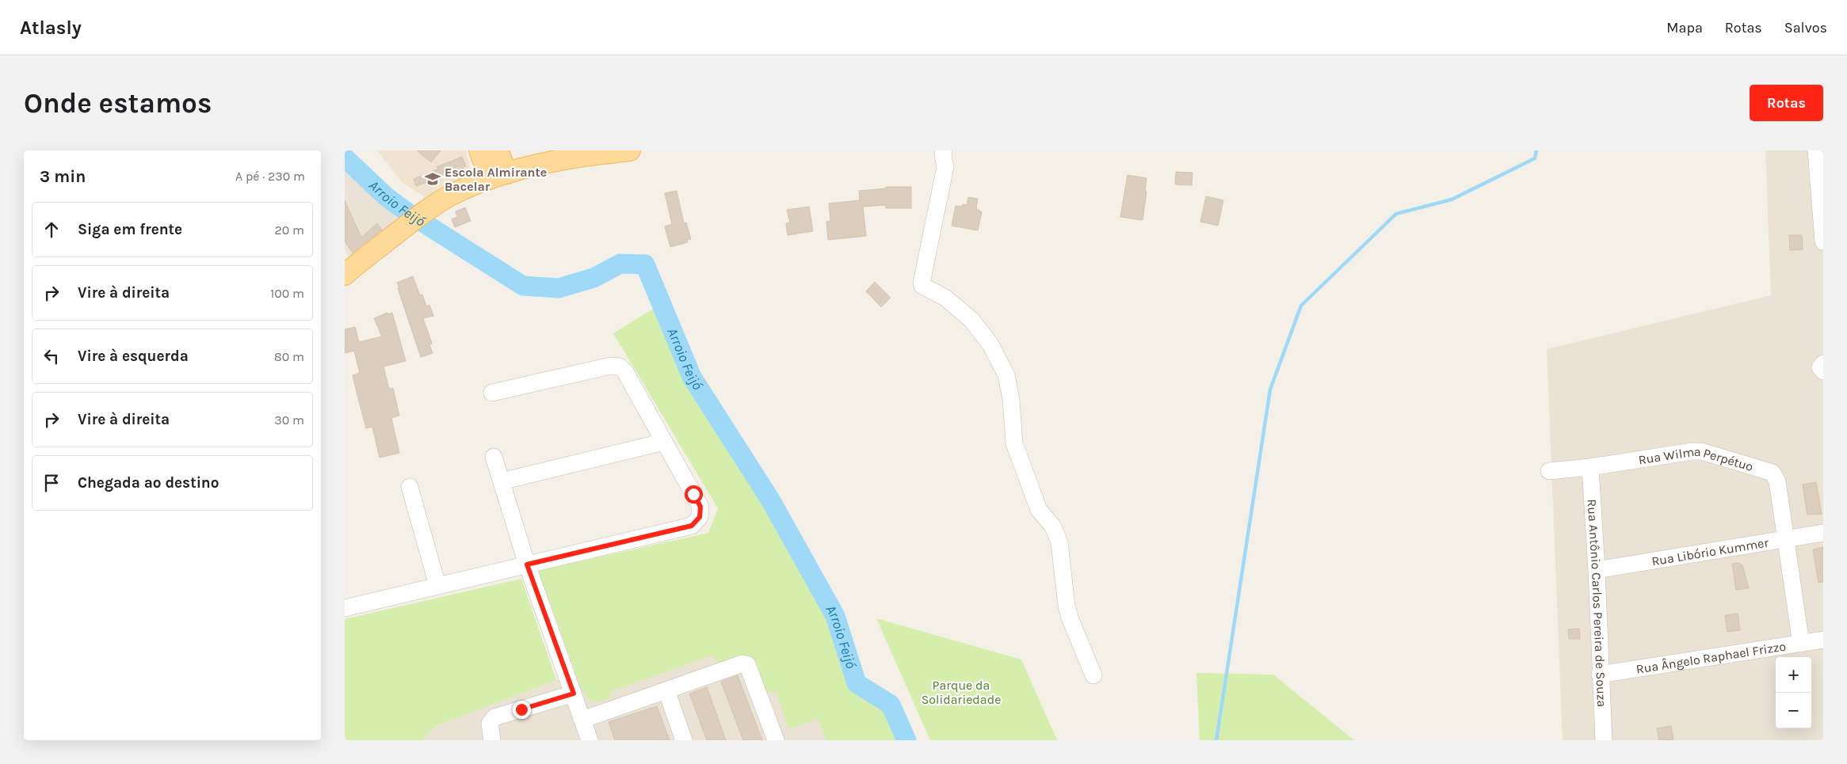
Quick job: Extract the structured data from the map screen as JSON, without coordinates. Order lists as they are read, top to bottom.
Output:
{
  "streets": {
    "street": [
      "Rua Wilma Perpétuo",
      "Rua Libório Kummer",
      "Rua Antônio Carlos Pereira de Souza",
      "Rua Ângelo Raphael Frizzo"
    ]
  },
  "crossings": [
    ["Rua Wilma Perpétuo", "Rua Libório Kummer"],
    ["Rua Wilma Perpétuo", "Rua Antônio Carlos Pereira de Souza"],
    ["Rua Libório Kummer", "Rua Antônio Carlos Pereira de Souza"],
    ["Rua Antônio Carlos Pereira de Souza", "Rua Ângelo Raphael Frizzo"]
  ],
  "water": ["Arroio Feijó"],
  "parks": ["Parque da Solidariedade"],
  "places": {
    "school or university": ["Escola Almirante Bacelar"]
  },
  "page": {
    "header": "Atlasly",
    "nav": ["Mapa", "Rotas", "Salvos"],
    "buttons": "Rotas",
    "title": "Onde estamos",
    "heading": ["3 min", "A pé · 230 m"],
    "list": [
      ["Siga em frente", "20 m"],
      ["Vire à direita", "100 m"],
      ["Vire à esquerda", "80 m"],
      ["Vire à direita", "30 m"],
      "Chegada ao destino"
    ],
    "map_buttons": ["+", "−"]
  }
}
